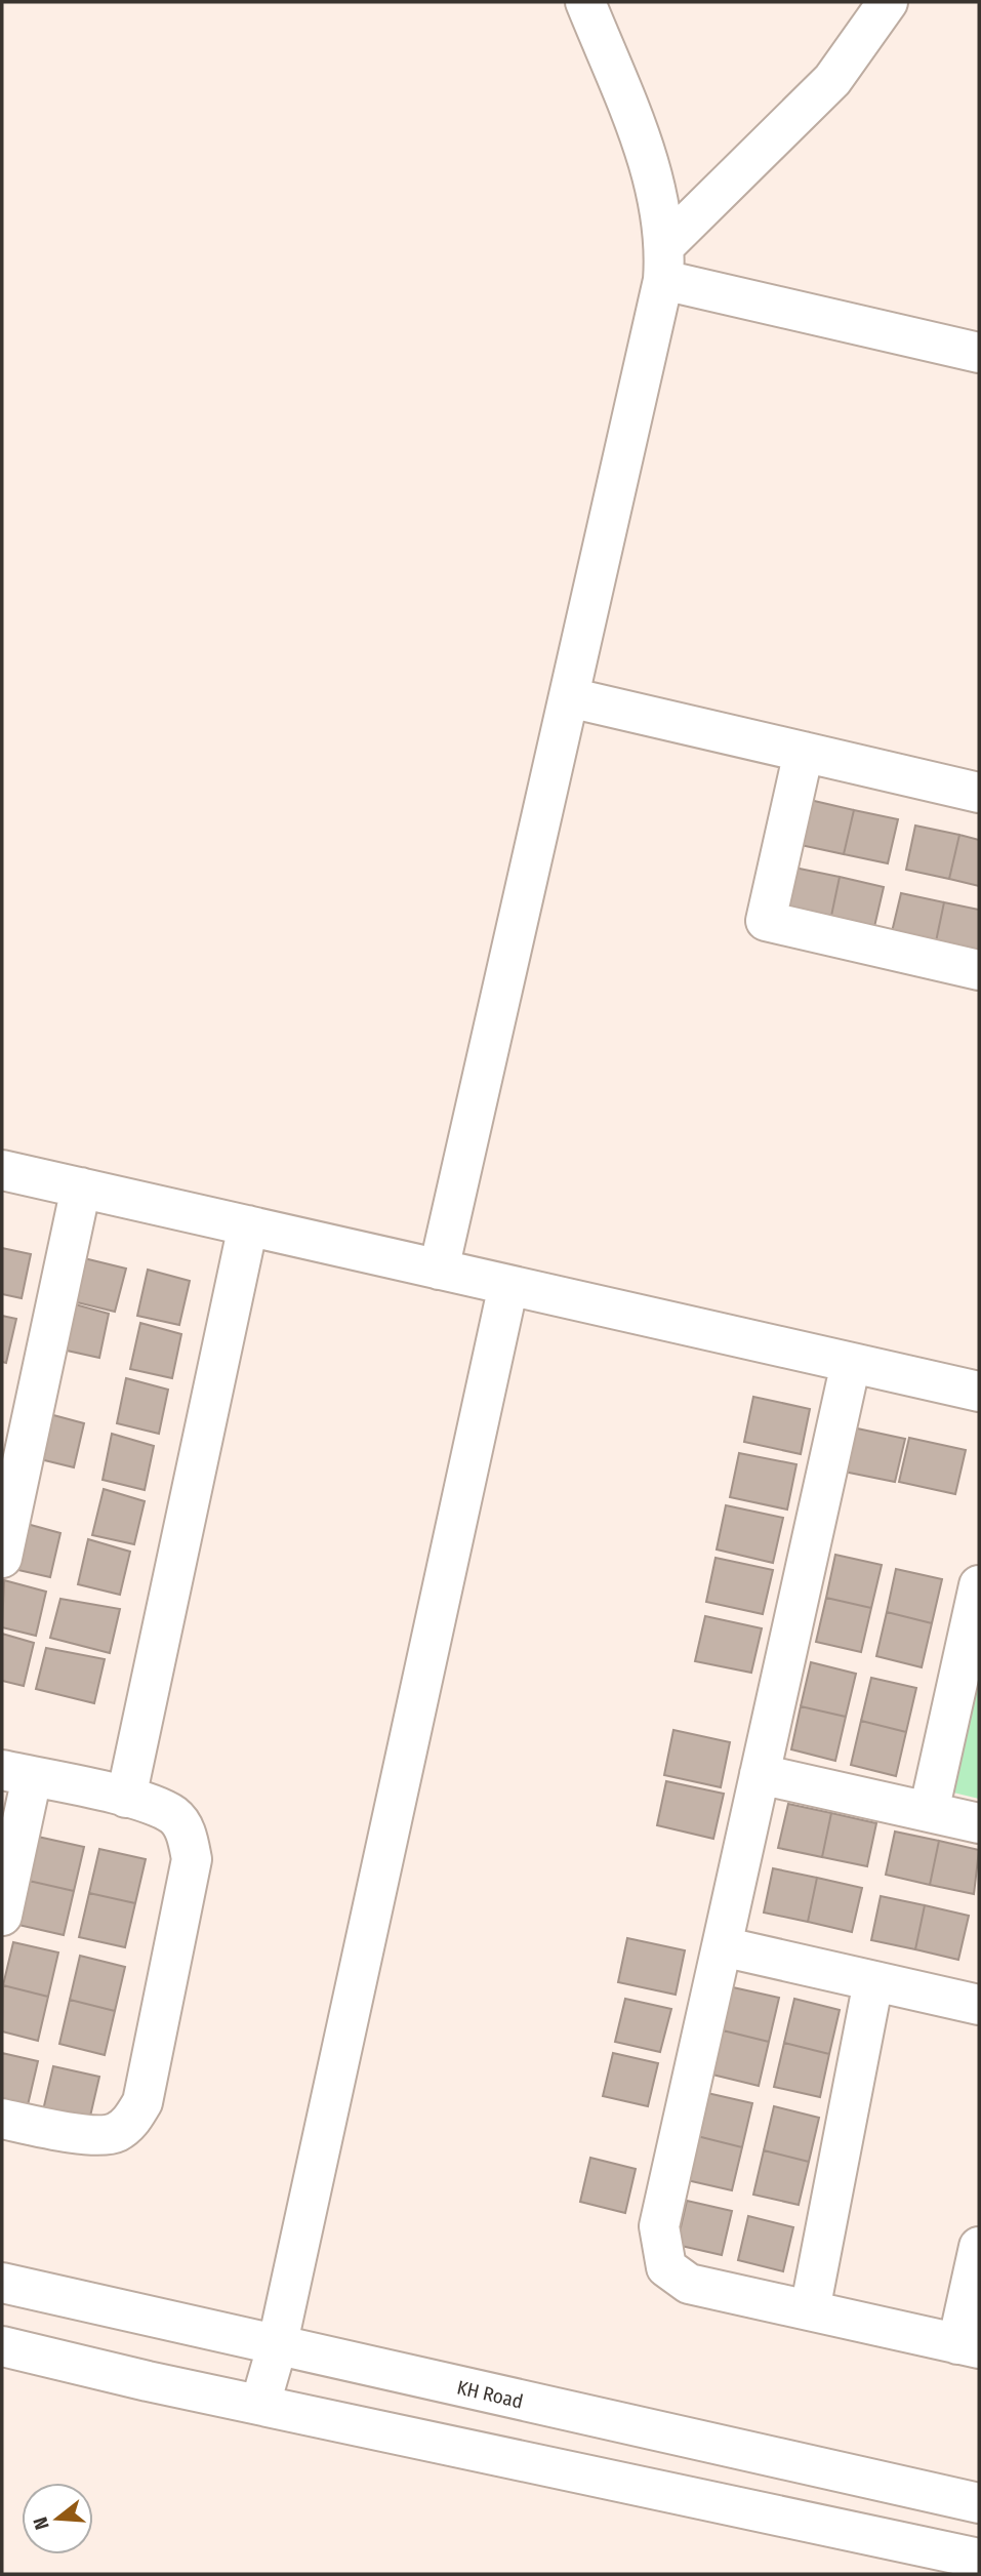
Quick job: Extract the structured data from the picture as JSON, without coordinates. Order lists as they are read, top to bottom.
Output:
{
  "streets": {
    "street": ["KH Road"]
  },
  "north": "left"
}
